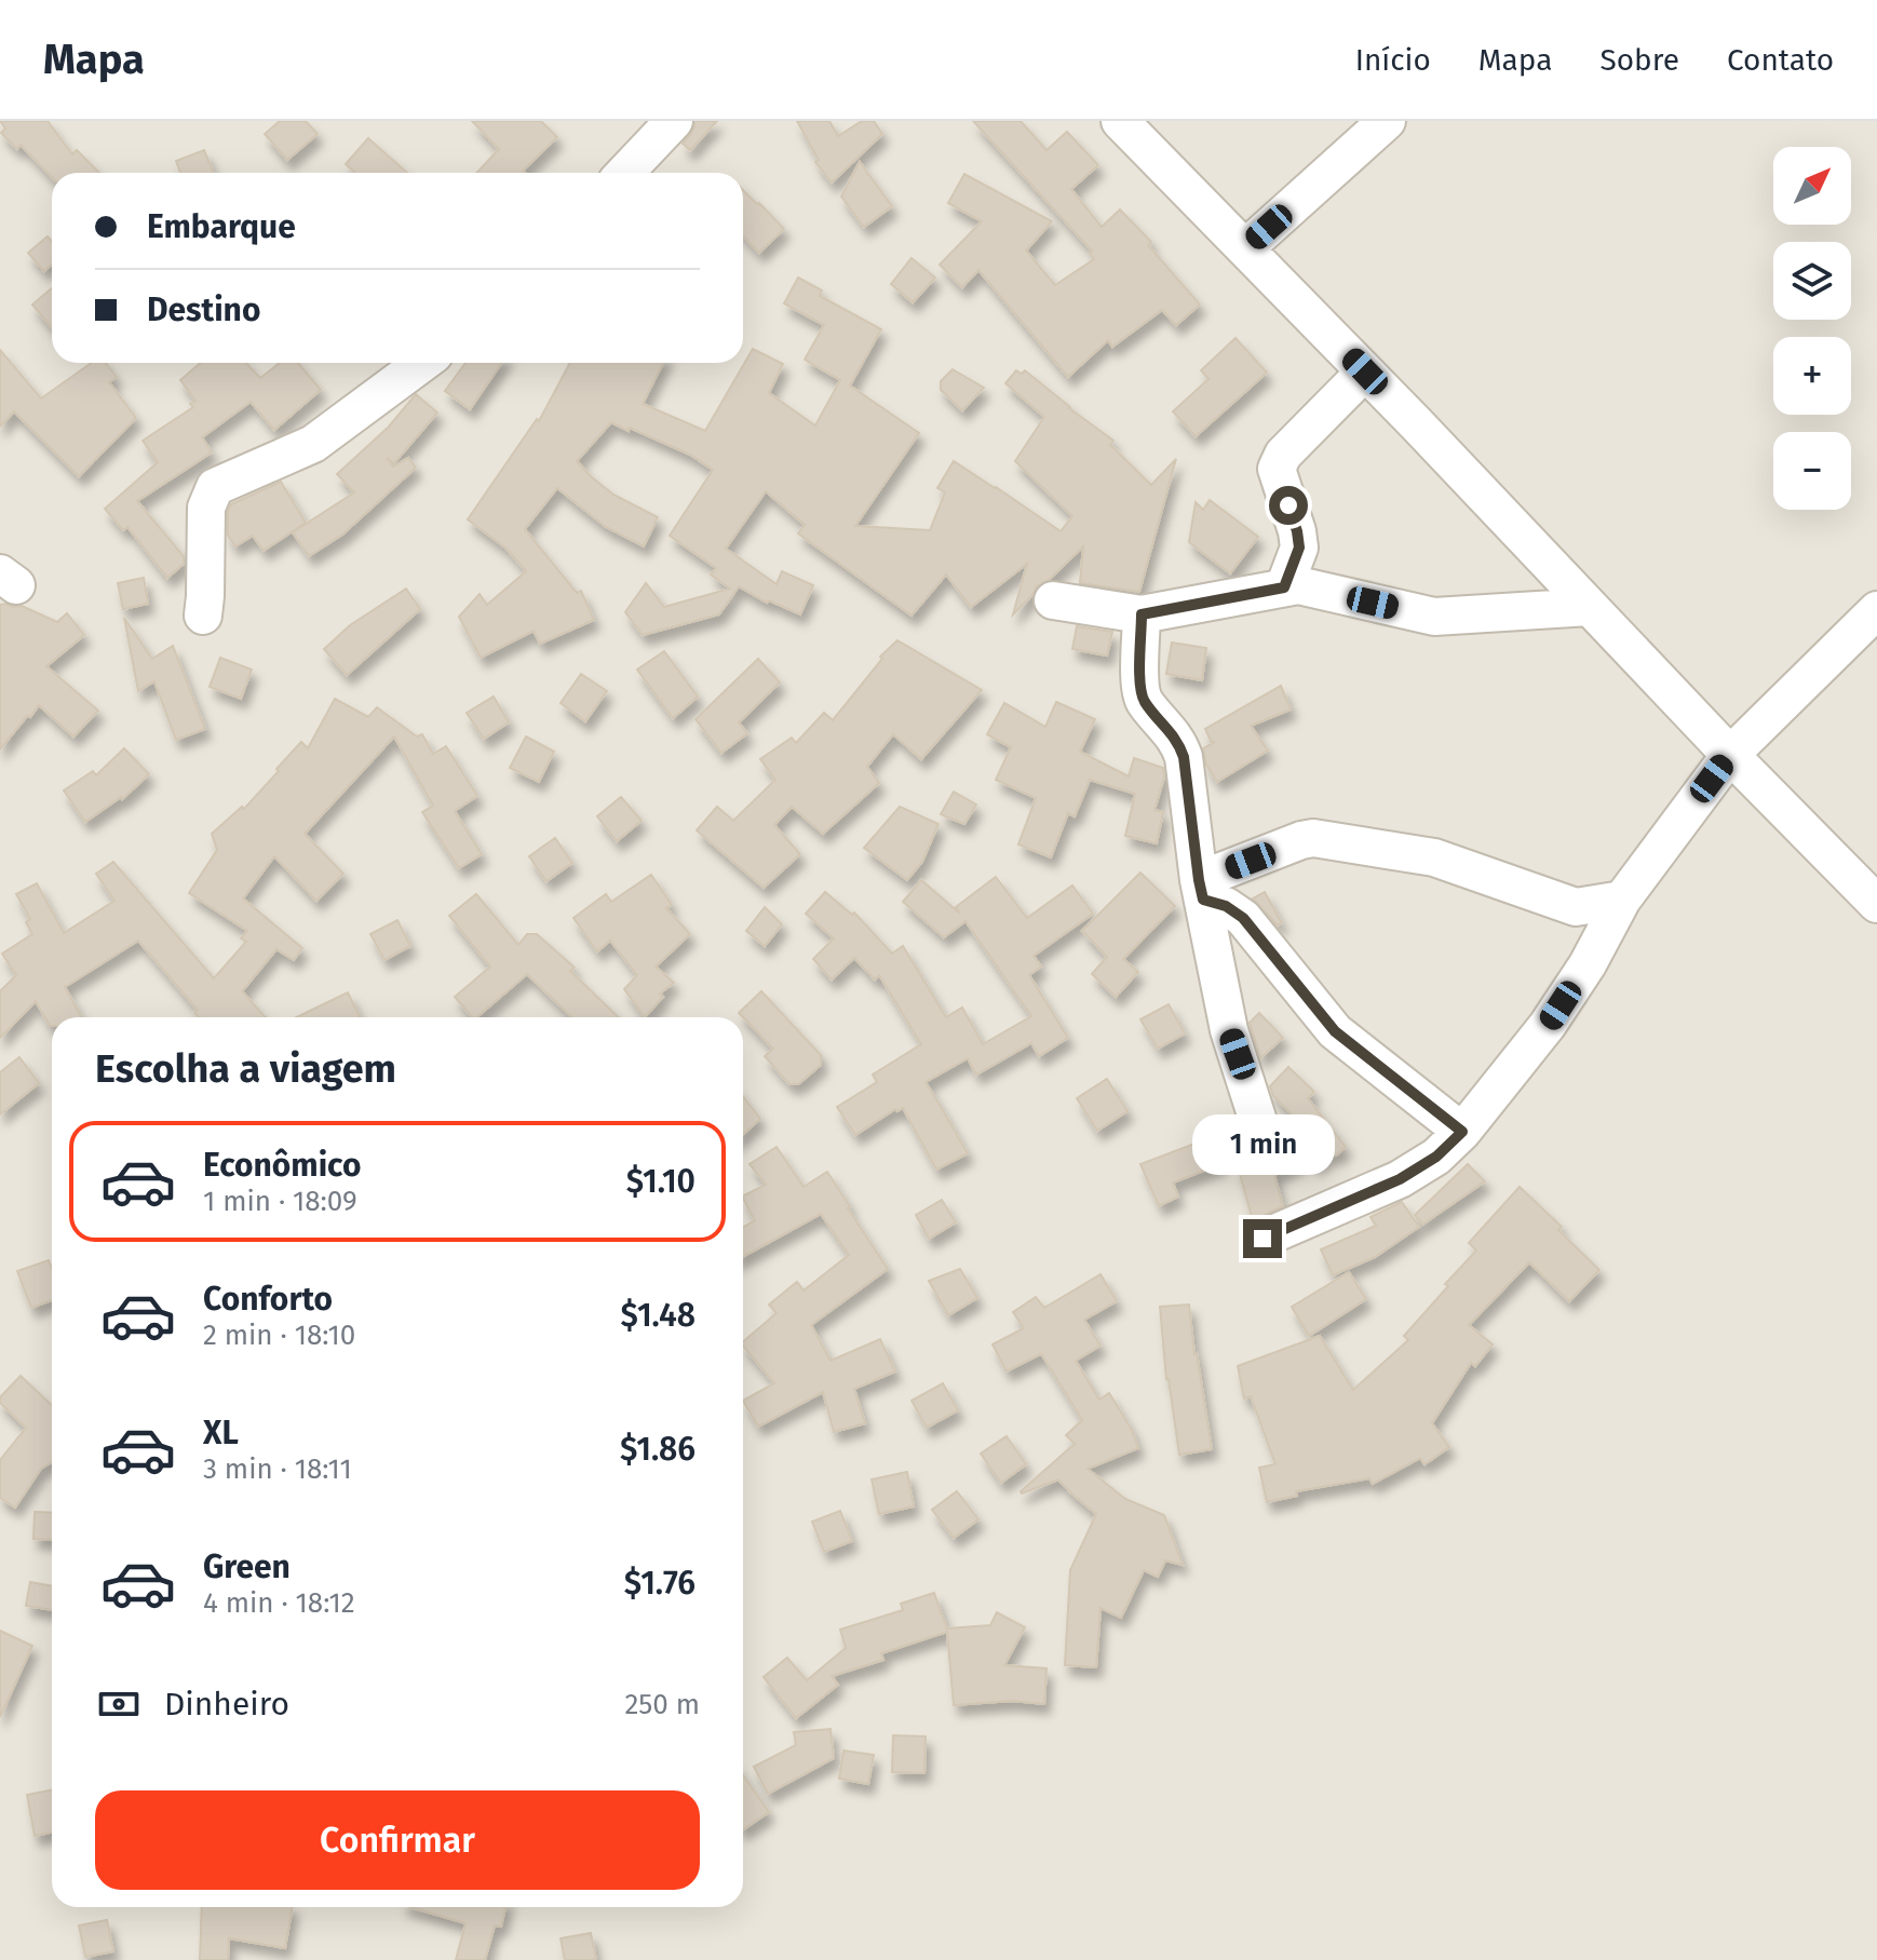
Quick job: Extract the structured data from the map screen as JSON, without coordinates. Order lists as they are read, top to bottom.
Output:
{
  "north": "top right",
  "page": {
    "header": "Mapa",
    "nav": [
      "Início",
      "Mapa",
      "Sobre",
      "Contato"
    ],
    "map_buttons": ["+", "−"],
    "banner": ["Embarque", "Destino"],
    "heading": "Escolha a viagem",
    "bubble": "1 min",
    "list": [
      {
        "name": "Econômico",
        "note": "1 min · 18:09",
        "value": "$1.10"
      },
      {
        "name": "Conforto",
        "note": "2 min · 18:10",
        "value": "$1.48"
      },
      {
        "name": "XL",
        "note": "3 min · 18:11",
        "value": "$1.86"
      },
      {
        "name": "Green",
        "note": "4 min · 18:12",
        "value": "$1.76"
      }
    ],
    "pay": ["Dinheiro", "250 m"],
    "buttons": "Confirmar"
  }
}
